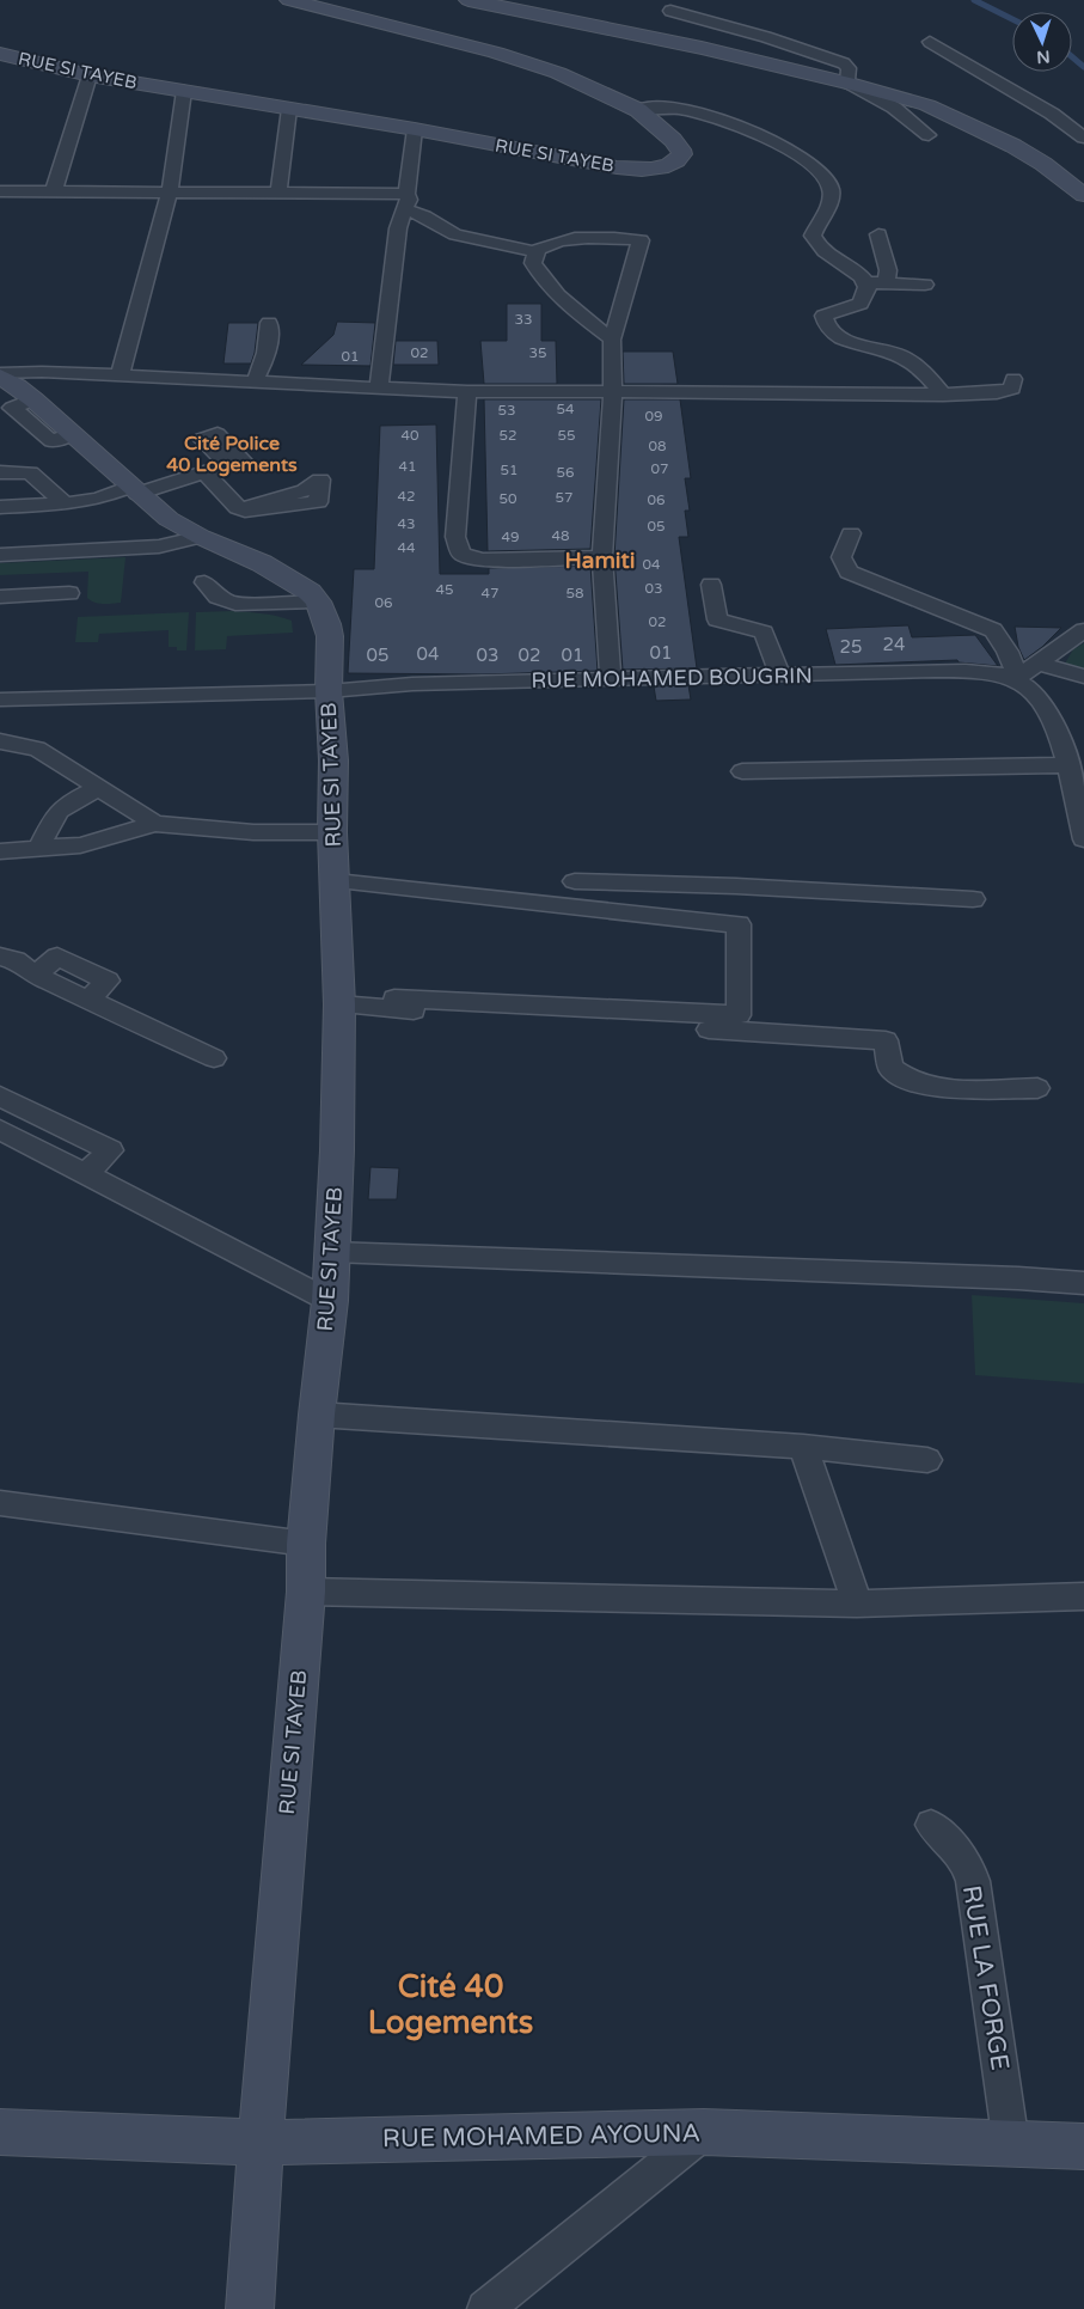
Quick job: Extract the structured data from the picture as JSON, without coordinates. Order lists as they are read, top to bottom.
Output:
{
  "streets": {
    "main road": ["RUE SI TAYEB", "RUE MOHAMED AYOUNA"],
    "street": ["RUE MOHAMED BOUGRIN", "RUE LA FORGE"]
  },
  "crossings": [
    ["RUE SI TAYEB", "RUE MOHAMED BOUGRIN"],
    ["RUE SI TAYEB", "RUE MOHAMED AYOUNA"],
    ["RUE LA FORGE", "RUE MOHAMED AYOUNA"]
  ],
  "districts": ["Cité Police 40 Logements", "Hamiti", "Cité 40 Logements"],
  "house_numbers": [
    "33",
    "02",
    "35",
    "01",
    "54",
    "53",
    "09",
    "40",
    "52",
    "55",
    "08",
    "41",
    "07",
    "51",
    "56",
    "42",
    "57",
    "50",
    "06",
    "43",
    "05",
    "48",
    "49",
    "44",
    "04",
    "03",
    "45",
    "47",
    "58",
    "06",
    "02",
    "24",
    "25",
    "01",
    "04",
    "05",
    "03",
    "02",
    "01"
  ],
  "north": "bottom"
}
